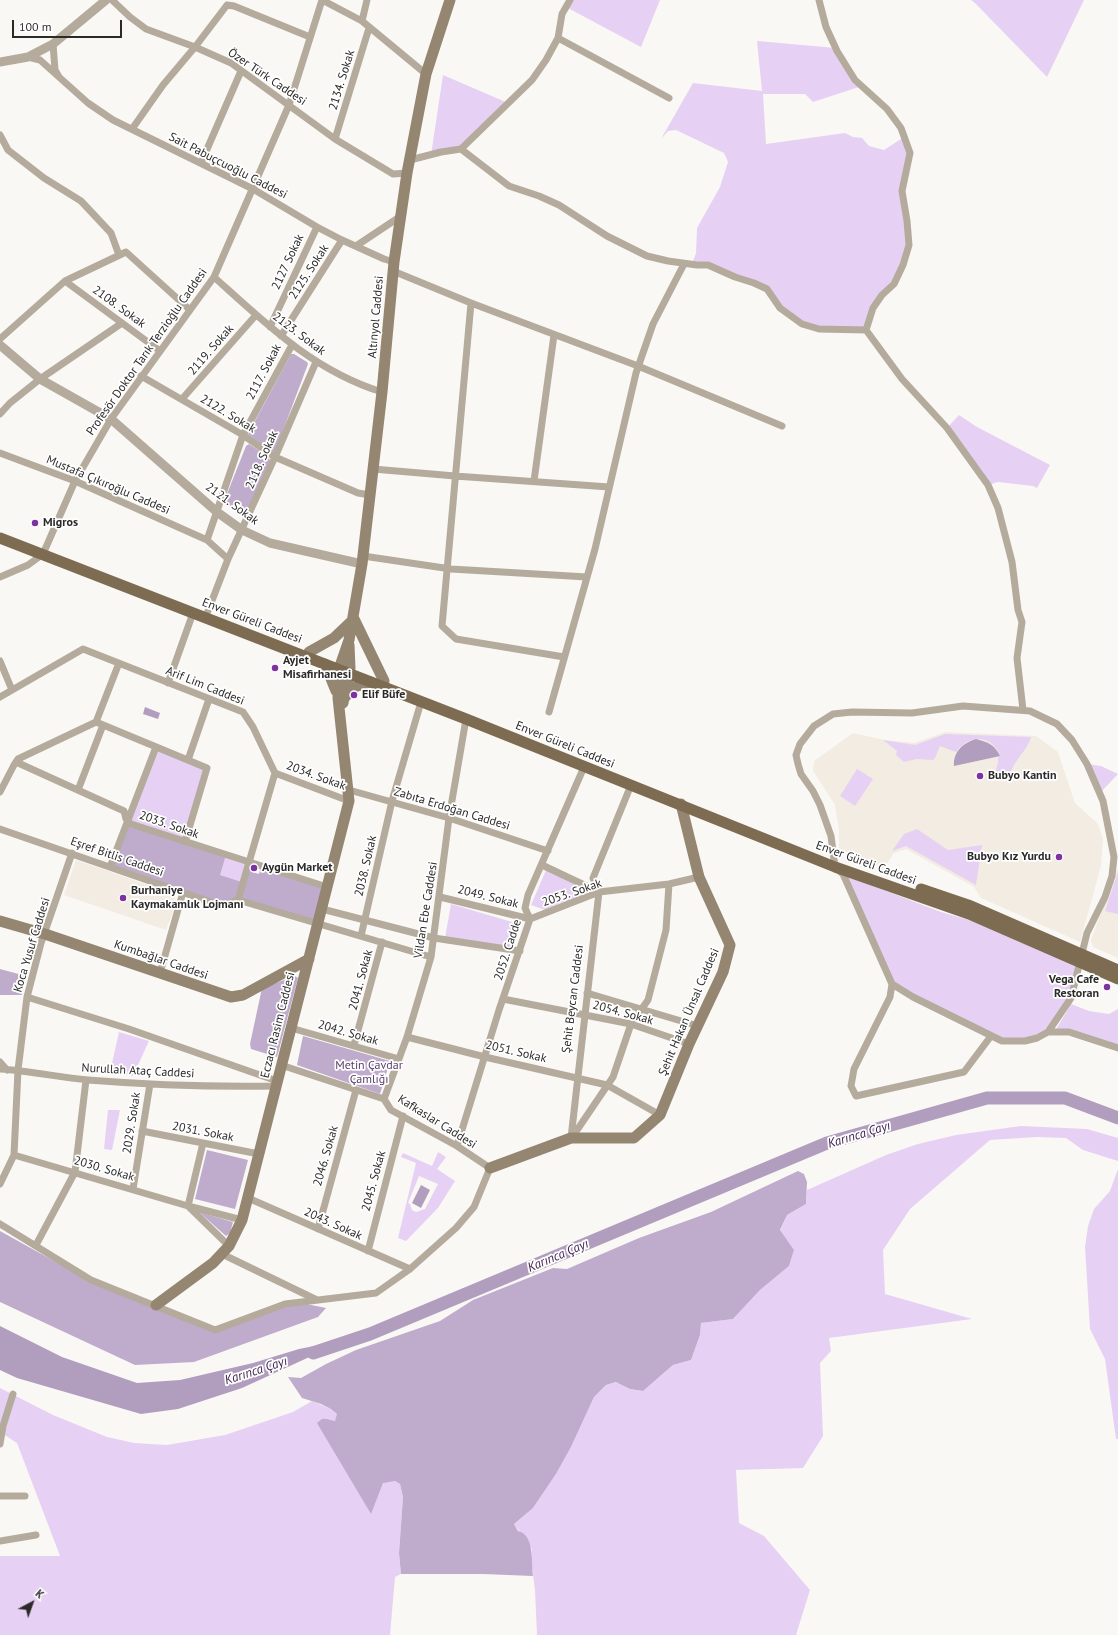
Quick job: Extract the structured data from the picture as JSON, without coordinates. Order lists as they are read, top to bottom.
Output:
{
  "streets": {
    "main road": [
      "Altınyol Caddesi",
      "Enver Güreli Caddesi",
      "Kumbağlar Caddesi",
      "Şehit Hakan Ünsal Caddesi",
      "Eczacı Rasim Caddesi"
    ],
    "street": [
      "Özer Türk Caddesi",
      "2134. Sokak",
      "Sait Pabuçcuoğlu Caddesi",
      "2127 Sokak",
      "2125. Sokak",
      "2108. Sokak",
      "2123. Sokak",
      "2119. Sokak",
      "Profesör Doktor Tarık Terzioğlu Caddesi",
      "2117. Sokak",
      "2122. Sokak",
      "2118. Sokak",
      "Mustafa Çıkıroğlu Caddesi",
      "2121. Sokak",
      "Arif Lim Caddesi",
      "2034. Sokak",
      "Zabıta Erdoğan Caddesi",
      "2033. Sokak",
      "Eşref Bitlis Caddesi",
      "2038. Sokak",
      "2053. Sokak",
      "2049. Sokak",
      "Vildan Ebe Caddesi",
      "Koca Yusuf Caddesi",
      "2052. Cadde",
      "2041. Sokak",
      "Şehit Beycan Caddesi",
      "2054. Sokak",
      "2042. Sokak",
      "2051. Sokak",
      "Nurullah Ataç Caddesi",
      "Kafkaslar Caddesi",
      "2029. Sokak",
      "2031. Sokak",
      "2046. Sokak",
      "2030. Sokak",
      "2045. Sokak",
      "2043. Sokak"
    ]
  },
  "crossings": [
    ["Özer Türk Caddesi", "2134. Sokak"],
    ["Özer Türk Caddesi", "Altınyol Caddesi"],
    ["Özer Türk Caddesi", "Profesör Doktor Tarık Terzioğlu Caddesi"],
    ["Sait Pabuçcuoğlu Caddesi", "2127 Sokak"],
    ["Sait Pabuçcuoğlu Caddesi", "2125. Sokak"],
    ["Sait Pabuçcuoğlu Caddesi", "Altınyol Caddesi"],
    ["Sait Pabuçcuoğlu Caddesi", "Profesör Doktor Tarık Terzioğlu Caddesi"],
    ["2127 Sokak", "2123. Sokak"],
    ["2125. Sokak", "2123. Sokak"],
    ["2108. Sokak", "Profesör Doktor Tarık Terzioğlu Caddesi"],
    ["Altınyol Caddesi", "2123. Sokak"],
    ["Altınyol Caddesi", "2122. Sokak"],
    ["Altınyol Caddesi", "2121. Sokak"],
    ["Altınyol Caddesi", "Enver Güreli Caddesi"],
    ["Altınyol Caddesi", "Eczacı Rasim Caddesi"],
    ["2123. Sokak", "2119. Sokak"],
    ["2123. Sokak", "Profesör Doktor Tarık Terzioğlu Caddesi"],
    ["2123. Sokak", "2117. Sokak"],
    ["2123. Sokak", "2118. Sokak"],
    ["2119. Sokak", "2122. Sokak"],
    ["Profesör Doktor Tarık Terzioğlu Caddesi", "2122. Sokak"],
    ["Profesör Doktor Tarık Terzioğlu Caddesi", "Mustafa Çıkıroğlu Caddesi"],
    ["Profesör Doktor Tarık Terzioğlu Caddesi", "2121. Sokak"],
    ["Profesör Doktor Tarık Terzioğlu Caddesi", "Enver Güreli Caddesi"],
    ["2117. Sokak", "2122. Sokak"],
    ["2117. Sokak", "Mustafa Çıkıroğlu Caddesi"],
    ["2117. Sokak", "2121. Sokak"],
    ["2122. Sokak", "2118. Sokak"],
    ["2118. Sokak", "2121. Sokak"],
    ["2118. Sokak", "Enver Güreli Caddesi"],
    ["Enver Güreli Caddesi", "2038. Sokak"],
    ["Enver Güreli Caddesi", "Vildan Ebe Caddesi"],
    ["Enver Güreli Caddesi", "2052. Cadde"],
    ["Enver Güreli Caddesi", "Şehit Beycan Caddesi"],
    ["Enver Güreli Caddesi", "Şehit Hakan Ünsal Caddesi"],
    ["Enver Güreli Caddesi", "Eczacı Rasim Caddesi"],
    ["Arif Lim Caddesi", "2034. Sokak"],
    ["2034. Sokak", "Zabıta Erdoğan Caddesi"],
    ["2034. Sokak", "Eczacı Rasim Caddesi"],
    ["Zabıta Erdoğan Caddesi", "2038. Sokak"],
    ["Zabıta Erdoğan Caddesi", "Vildan Ebe Caddesi"],
    ["Zabıta Erdoğan Caddesi", "2052. Cadde"],
    ["Zabıta Erdoğan Caddesi", "Eczacı Rasim Caddesi"],
    ["2033. Sokak", "Eczacı Rasim Caddesi"],
    ["Eşref Bitlis Caddesi", "Koca Yusuf Caddesi"],
    ["2053. Sokak", "2049. Sokak"],
    ["2053. Sokak", "2052. Cadde"],
    ["2053. Sokak", "Şehit Beycan Caddesi"],
    ["2053. Sokak", "Şehit Hakan Ünsal Caddesi"],
    ["2049. Sokak", "Vildan Ebe Caddesi"],
    ["2049. Sokak", "2052. Cadde"],
    ["Vildan Ebe Caddesi", "2042. Sokak"],
    ["Vildan Ebe Caddesi", "2051. Sokak"],
    ["Vildan Ebe Caddesi", "Kafkaslar Caddesi"],
    ["Koca Yusuf Caddesi", "Kumbağlar Caddesi"],
    ["Koca Yusuf Caddesi", "Nurullah Ataç Caddesi"],
    ["Koca Yusuf Caddesi", "2030. Sokak"],
    ["2052. Cadde", "2054. Sokak"],
    ["2052. Cadde", "2051. Sokak"],
    ["2052. Cadde", "Kafkaslar Caddesi"],
    ["Kumbağlar Caddesi", "Eczacı Rasim Caddesi"],
    ["2041. Sokak", "2042. Sokak"],
    ["Şehit Beycan Caddesi", "Şehit Hakan Ünsal Caddesi"],
    ["Şehit Beycan Caddesi", "2054. Sokak"],
    ["Şehit Beycan Caddesi", "2051. Sokak"],
    ["Şehit Hakan Ünsal Caddesi", "2054. Sokak"],
    ["Şehit Hakan Ünsal Caddesi", "2051. Sokak"],
    ["Eczacı Rasim Caddesi", "2042. Sokak"],
    ["Eczacı Rasim Caddesi", "Nurullah Ataç Caddesi"],
    ["Eczacı Rasim Caddesi", "Kafkaslar Caddesi"],
    ["Eczacı Rasim Caddesi", "2031. Sokak"],
    ["Eczacı Rasim Caddesi", "2030. Sokak"],
    ["Eczacı Rasim Caddesi", "2043. Sokak"],
    ["Nurullah Ataç Caddesi", "2029. Sokak"],
    ["Kafkaslar Caddesi", "2046. Sokak"],
    ["Kafkaslar Caddesi", "2045. Sokak"],
    ["2029. Sokak", "2031. Sokak"],
    ["2029. Sokak", "2030. Sokak"],
    ["2046. Sokak", "2043. Sokak"],
    ["2045. Sokak", "2043. Sokak"]
  ],
  "water": ["Karınca Çayı"],
  "parks": ["Metin Çavdar Çamlığı"],
  "places": [
    "Migros",
    "Ayjet Misafirhanesi",
    "Elif Büfe",
    "Bubyo Kantin",
    "Bubyo Kız Yurdu",
    "Aygün Market",
    "Burhaniye Kaymakamlık Lojmanı",
    "Vega Cafe Restoran"
  ],
  "scale_bar": "100 m",
  "north": "top right"
}
